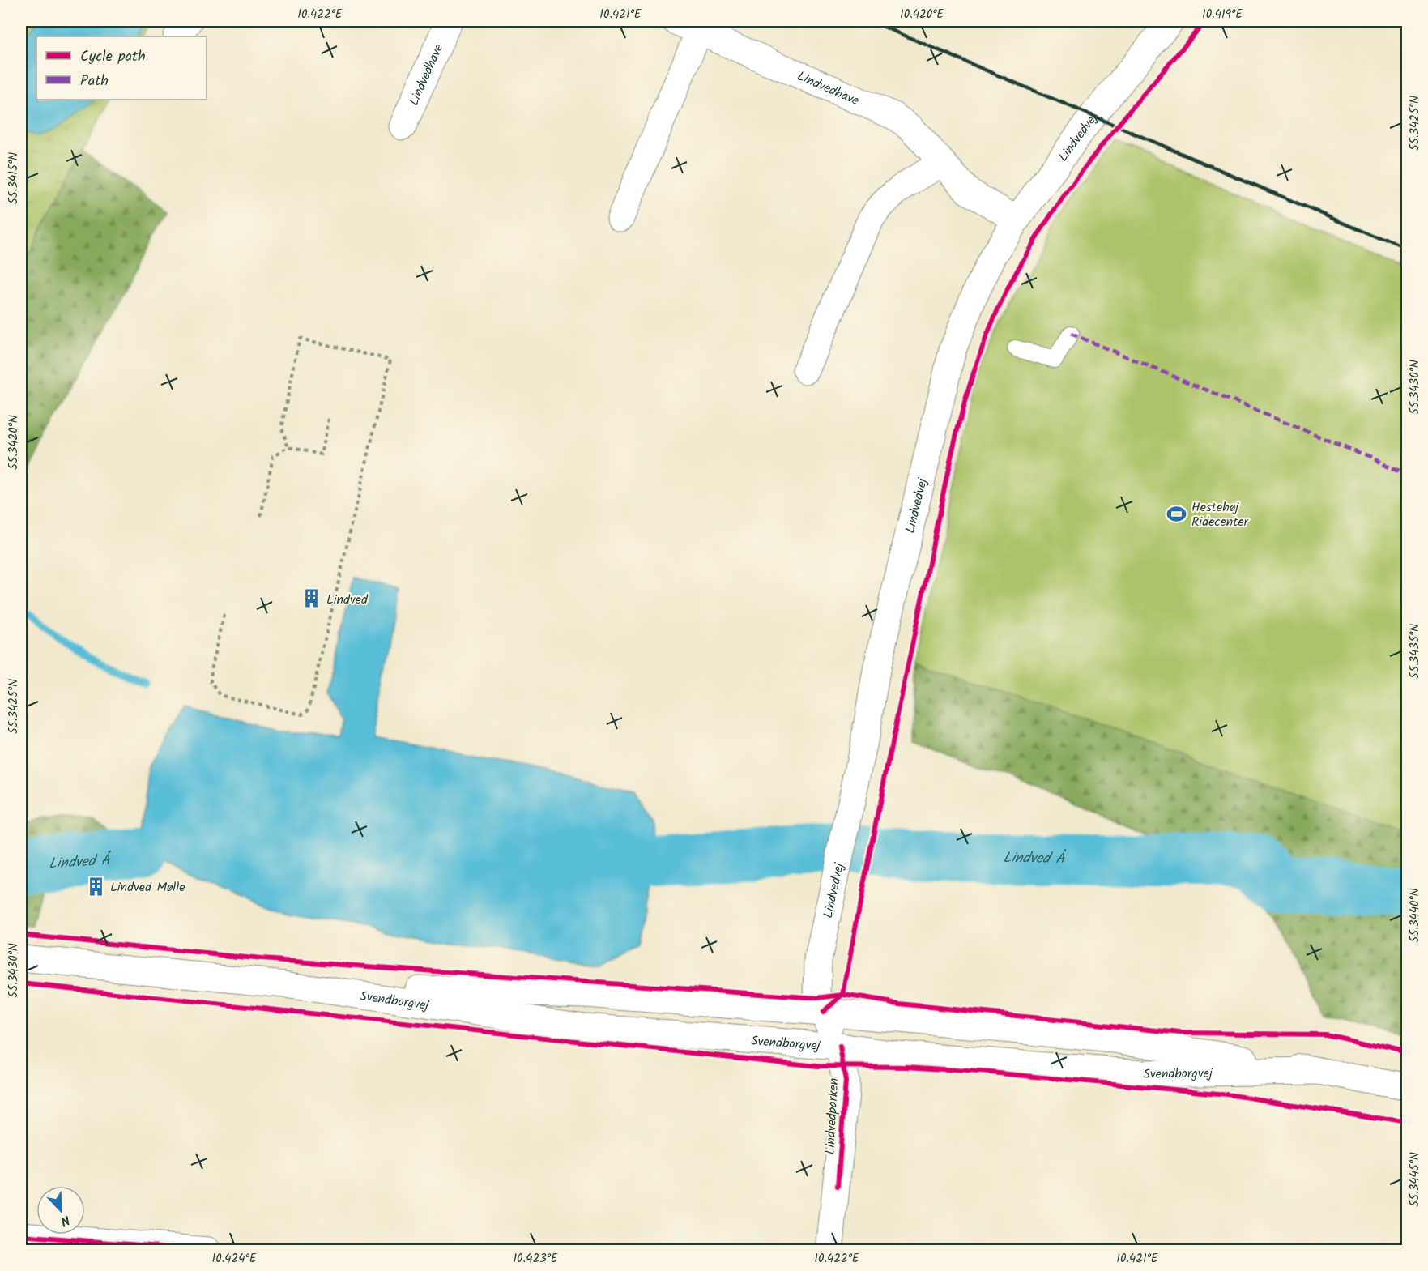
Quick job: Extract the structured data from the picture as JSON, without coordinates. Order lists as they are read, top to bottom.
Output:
{
  "streets": {
    "street": [
      "Lindvedhave",
      "Lindvedvej",
      "Svendborgvej",
      "Lindvedparken"
    ]
  },
  "crossings": [
    ["Lindvedhave", "Lindvedvej"],
    ["Lindvedvej", "Svendborgvej"],
    ["Lindvedvej", "Lindvedparken"],
    ["Svendborgvej", "Lindvedparken"]
  ],
  "water": ["Lindved Å"],
  "places": {
    "sports": ["Hestehøj Ridecenter"],
    "building": ["Lindved", "Lindved Mølle"]
  },
  "legend": ["Cycle path", "Path"],
  "north": "bottom right",
  "coordinates": [
    "10.422°E",
    "10.421°E",
    "10.420°E",
    "10.419°E",
    "55.3425°N",
    "55.3415°N",
    "55.3430°N",
    "55.3420°N",
    "55.3435°N",
    "55.3440°N",
    "55.3445°N",
    "10.424°E",
    "10.423°E"
  ]
}
